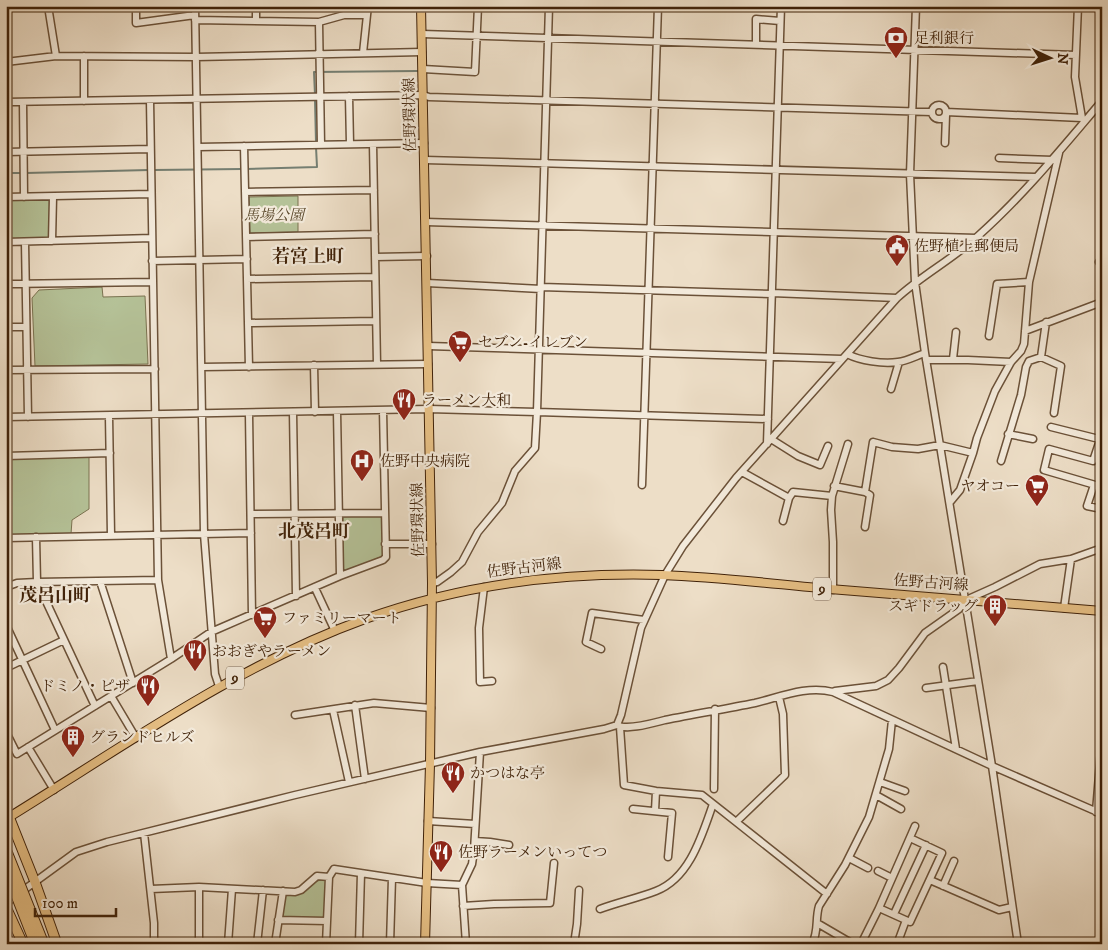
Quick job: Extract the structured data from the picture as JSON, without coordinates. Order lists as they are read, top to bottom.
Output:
{
  "streets": {
    "main road": ["佐野環状線", "佐野古河線", "9"]
  },
  "crossings": [
    ["佐野環状線", "佐野古河線"]
  ],
  "districts": ["若宮上町", "北茂呂町", "茂呂山町"],
  "parks": ["馬場公園"],
  "places": {
    "bank": ["足利銀行"],
    "public building": ["佐野植上郵便局"],
    "supermarket": ["セブン-イレブン", "ヤオコー", "ファミリーマート"],
    "restaurant": [
      "ラーメン大和",
      "おおぎやラーメン",
      "ドミノ・ピザ",
      "かつはな亭",
      "佐野ラーメンいってつ"
    ],
    "hospital": ["佐野中央病院"],
    "building": ["スギドラッグ", "グランドヒルズ"]
  },
  "scale_bar": "100 m",
  "north": "right"
}
